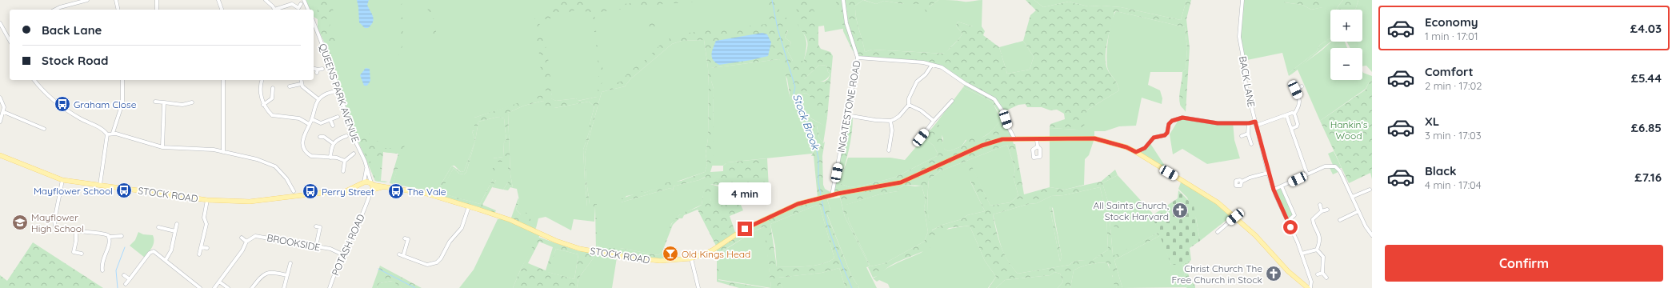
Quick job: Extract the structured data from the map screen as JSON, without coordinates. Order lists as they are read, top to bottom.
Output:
{
  "streets": {
    "main road": ["STOCK ROAD"],
    "street": [
      "BACK LANE",
      "QUEENS PARK AVENUE",
      "INGATESTONE ROAD",
      "BROOKSIDE",
      "POTASH ROAD"
    ]
  },
  "crossings": [
    ["BACK LANE", "STOCK ROAD"],
    ["QUEENS PARK AVENUE", "STOCK ROAD"],
    ["QUEENS PARK AVENUE", "POTASH ROAD"],
    ["INGATESTONE ROAD", "STOCK ROAD"],
    ["STOCK ROAD", "POTASH ROAD"],
    ["BROOKSIDE", "POTASH ROAD"]
  ],
  "water": ["Stock Brook"],
  "parks": ["Hankin's Wood"],
  "places": {
    "bus stop": [
      "Graham Close",
      "Mayflower School",
      "Perry Street",
      "The Vale"
    ],
    "church": ["All Saints Church, Stock Harvard", "Christ Church The Free Church in Stock"],
    "school or university": ["Mayflower High School"],
    "bar": ["Old Kings Head"]
  },
  "page": {
    "list": [
      {
        "name": "Economy",
        "note": "1 min · 17:01",
        "value": "£4.03"
      },
      {
        "name": "Comfort",
        "note": "2 min · 17:02",
        "value": "£5.44"
      },
      {
        "name": "XL",
        "note": "3 min · 17:03",
        "value": "£6.85"
      },
      {
        "name": "Black",
        "note": "4 min · 17:04",
        "value": "£7.16"
      }
    ],
    "map_buttons": ["+", "−"],
    "banner": ["Back Lane", "Stock Road"],
    "bubble": "4 min",
    "buttons": "Confirm"
  }
}
